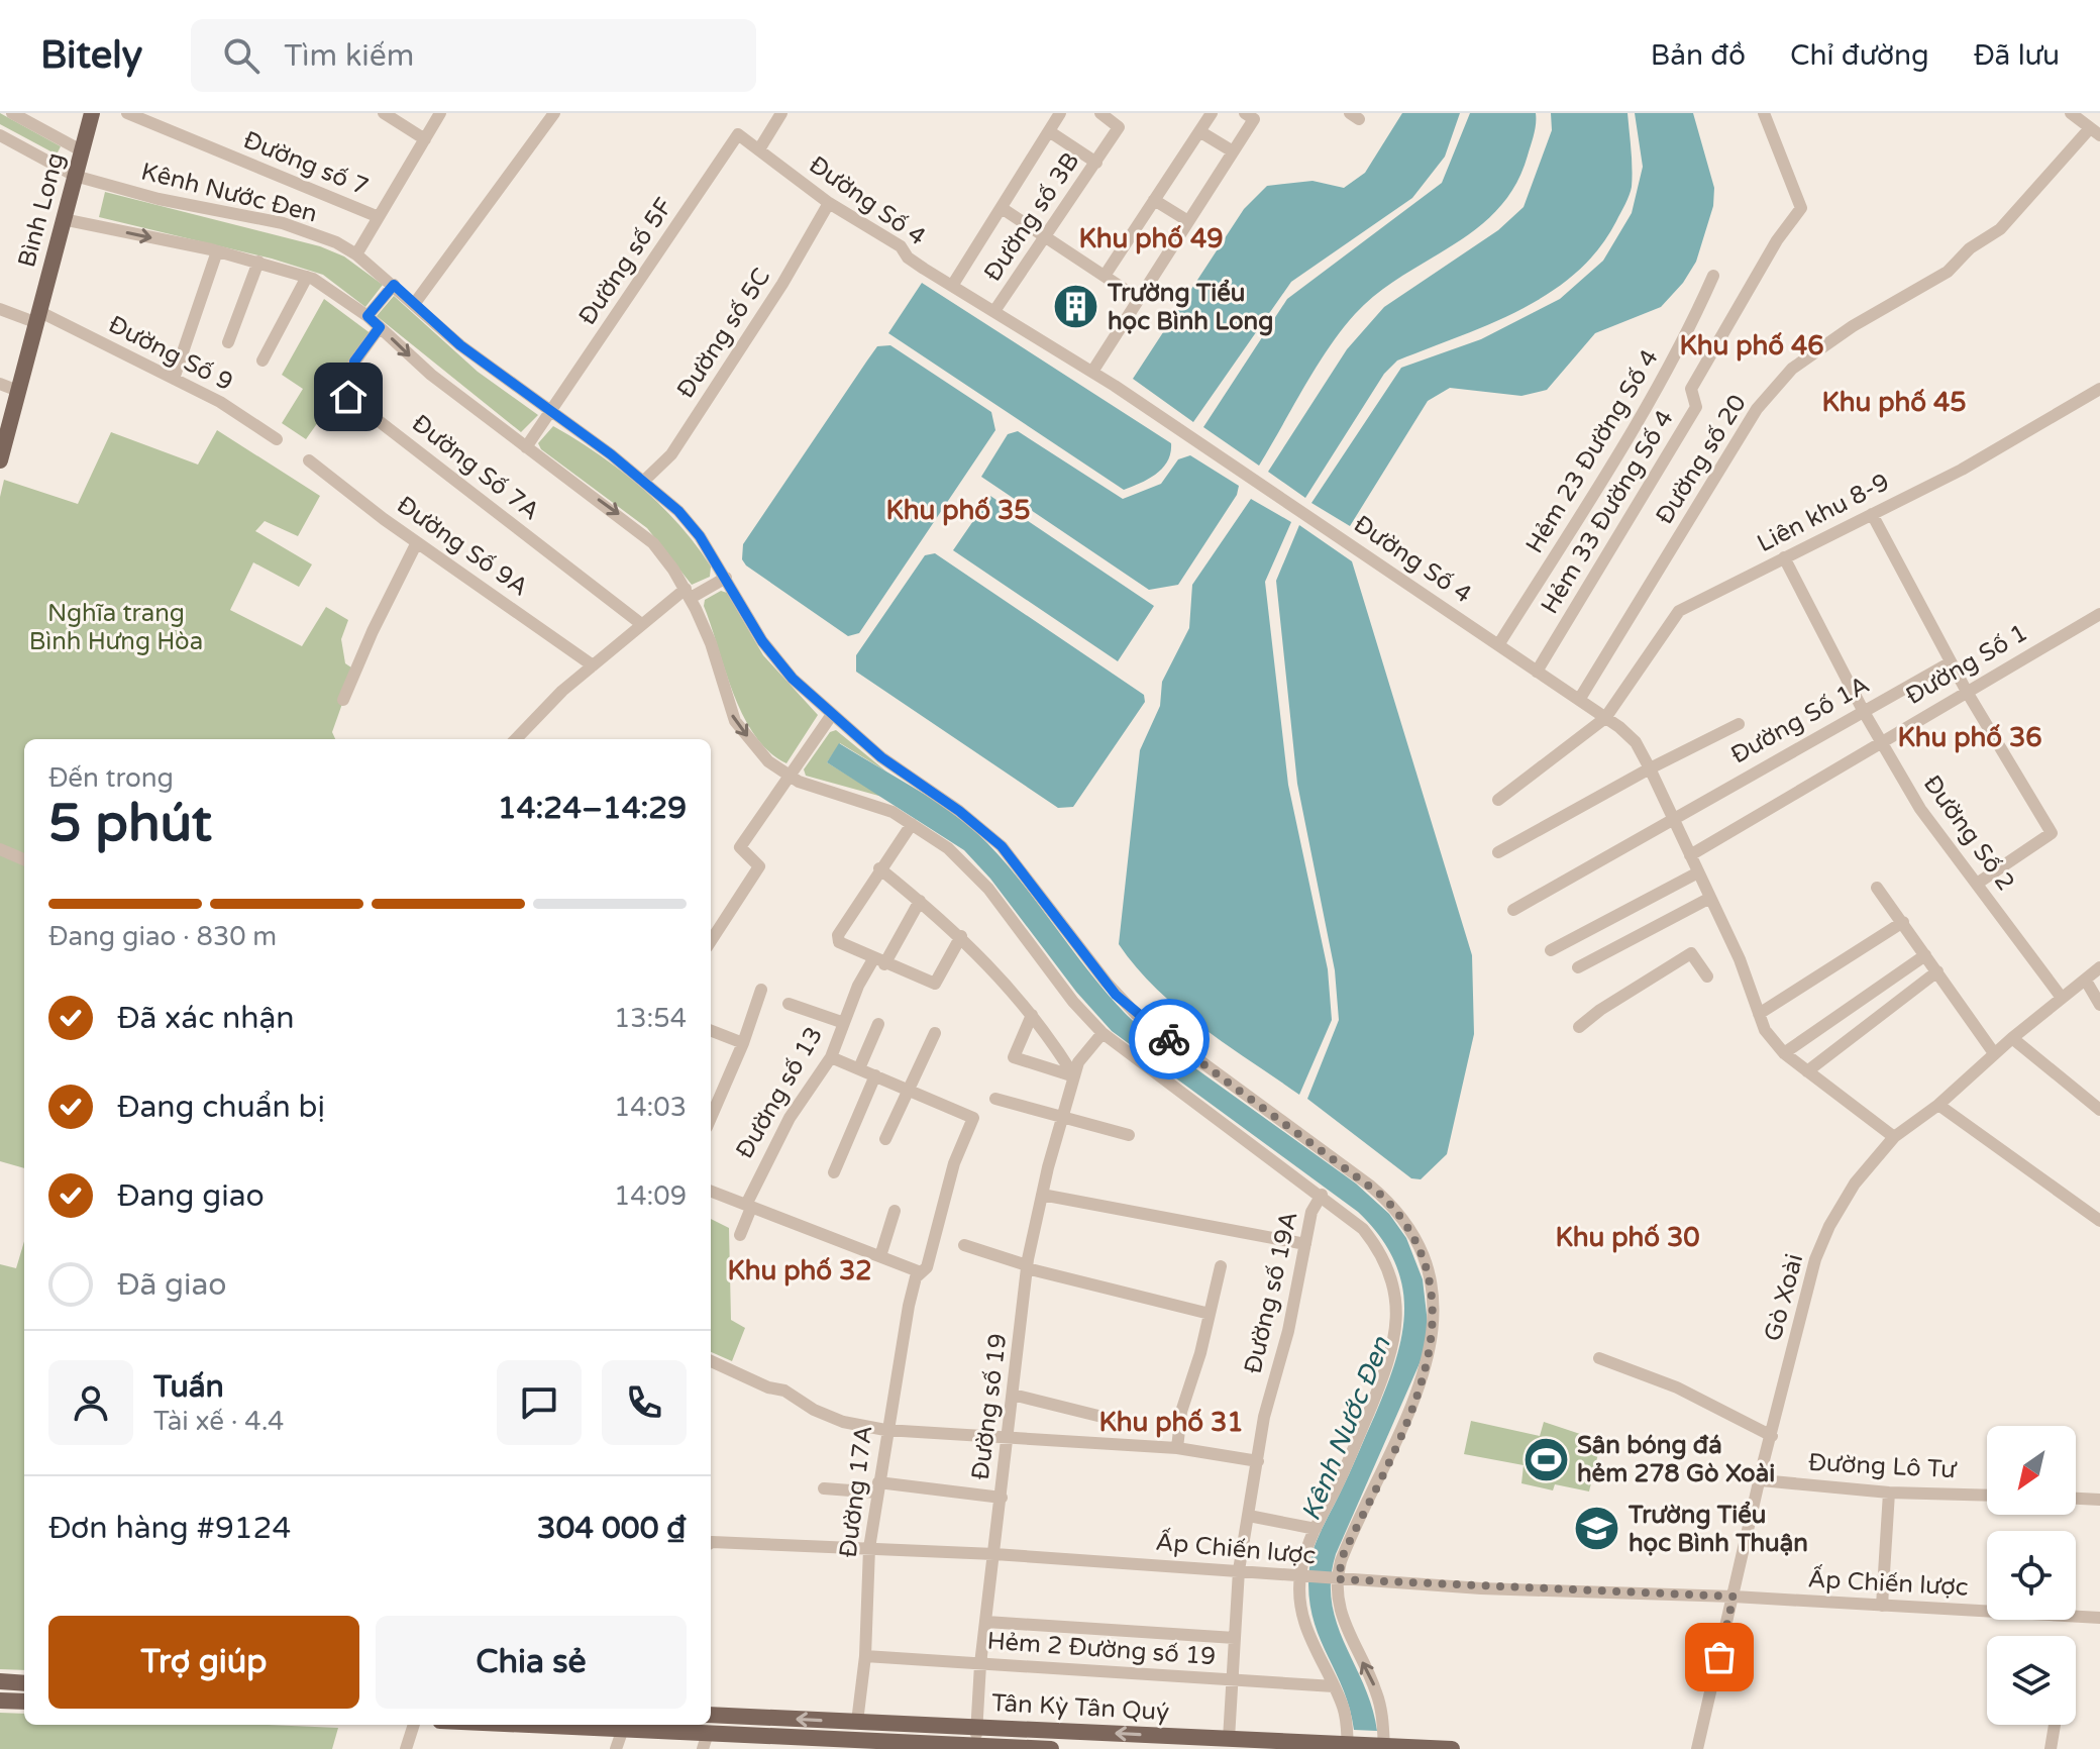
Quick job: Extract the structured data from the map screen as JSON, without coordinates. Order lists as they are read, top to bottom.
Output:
{
  "streets": {
    "main road": ["Bình Long", "Tân Kỳ Tân Quý"],
    "street": [
      "Đường số 7",
      "Kênh Nước Đen",
      "Đường Số 4",
      "Đường số 3B",
      "Đường số 5F",
      "Đường số 5C",
      "Đường Số 9",
      "Hẻm 23 Đường Số 4",
      "Đường số 20",
      "Đường Số 7A",
      "Hẻm 33 Đường Số 4",
      "Liên khu 8-9",
      "Đường Số 9A",
      "Đường Số 1",
      "Đường Số 1A",
      "Đường Số 2",
      "Đường số 13",
      "Đường số 19A",
      "Gò Xoài",
      "Đường số 19",
      "Đường Lô Tư",
      "Đường 17A",
      "Ấp Chiến lược",
      "Hẻm 2 Đường số 19"
    ]
  },
  "crossings": [
    ["Kênh Nước Đen", "Bình Long"],
    ["Kênh Nước Đen", "Đường số 5F"],
    ["Kênh Nước Đen", "Đường số 5C"],
    ["Kênh Nước Đen", "Ấp Chiến lược"],
    ["Kênh Nước Đen", "Tân Kỳ Tân Quý"],
    ["Đường Số 4", "Đường số 3B"],
    ["Đường Số 4", "Đường số 5F"],
    ["Đường Số 4", "Đường số 5C"],
    ["Đường Số 4", "Hẻm 23 Đường Số 4"],
    ["Đường Số 4", "Đường số 20"],
    ["Đường Số 4", "Hẻm 33 Đường Số 4"],
    ["Đường Số 4", "Liên khu 8-9"],
    ["Đường Số 4", "Đường Số 1"],
    ["Đường Số 4", "Đường Số 1A"],
    ["Đường Số 4", "Gò Xoài"],
    ["Bình Long", "Đường Số 9"],
    ["Liên khu 8-9", "Đường Số 2"],
    ["Đường Số 1", "Đường Số 2"],
    ["Đường Số 1A", "Đường Số 2"],
    ["Đường Số 2", "Gò Xoài"],
    ["Đường số 19A", "Ấp Chiến lược"],
    ["Đường số 19A", "Hẻm 2 Đường số 19"],
    ["Đường số 19A", "Tân Kỳ Tân Quý"],
    ["Gò Xoài", "Đường Lô Tư"],
    ["Gò Xoài", "Ấp Chiến lược"],
    ["Đường số 19", "Ấp Chiến lược"],
    ["Đường số 19", "Hẻm 2 Đường số 19"],
    ["Đường số 19", "Tân Kỳ Tân Quý"],
    ["Đường 17A", "Ấp Chiến lược"],
    ["Đường 17A", "Hẻm 2 Đường số 19"],
    ["Đường 17A", "Tân Kỳ Tân Quý"]
  ],
  "districts": [
    "Khu phố 49",
    "Khu phố 46",
    "Khu phố 45",
    "Khu phố 35",
    "Khu phố 36",
    "Khu phố 30",
    "Khu phố 32",
    "Khu phố 31"
  ],
  "water": ["Kênh Nước Đen"],
  "parks": ["Nghĩa trang Bình Hưng Hòa"],
  "places": {
    "building": ["Trường Tiểu học Bình Long"],
    "sports": ["Sân bóng đá hẻm 278 Gò Xoài"],
    "school or university": ["Trường Tiểu học Bình Thuận"]
  },
  "north": "bottom left",
  "page": {
    "header": "Bitely",
    "search": "Tìm kiếm",
    "nav": ["Bản đồ", "Chỉ đường", "Đã lưu"],
    "heading": ["5 phút", "Đến trong", "14:24–14:29"],
    "panel": [
      "Tuấn",
      "Tài xế · 4.4",
      "Đơn hàng #9124",
      "304 000 ₫"
    ],
    "bar": "Đang giao · 830 m",
    "list": [
      ["Đã xác nhận", "13:54"],
      ["Đang chuẩn bị", "14:03"],
      ["Đang giao", "14:09"],
      "Đã giao"
    ],
    "buttons": ["Trợ giúp", "Chia sẻ"]
  }
}
